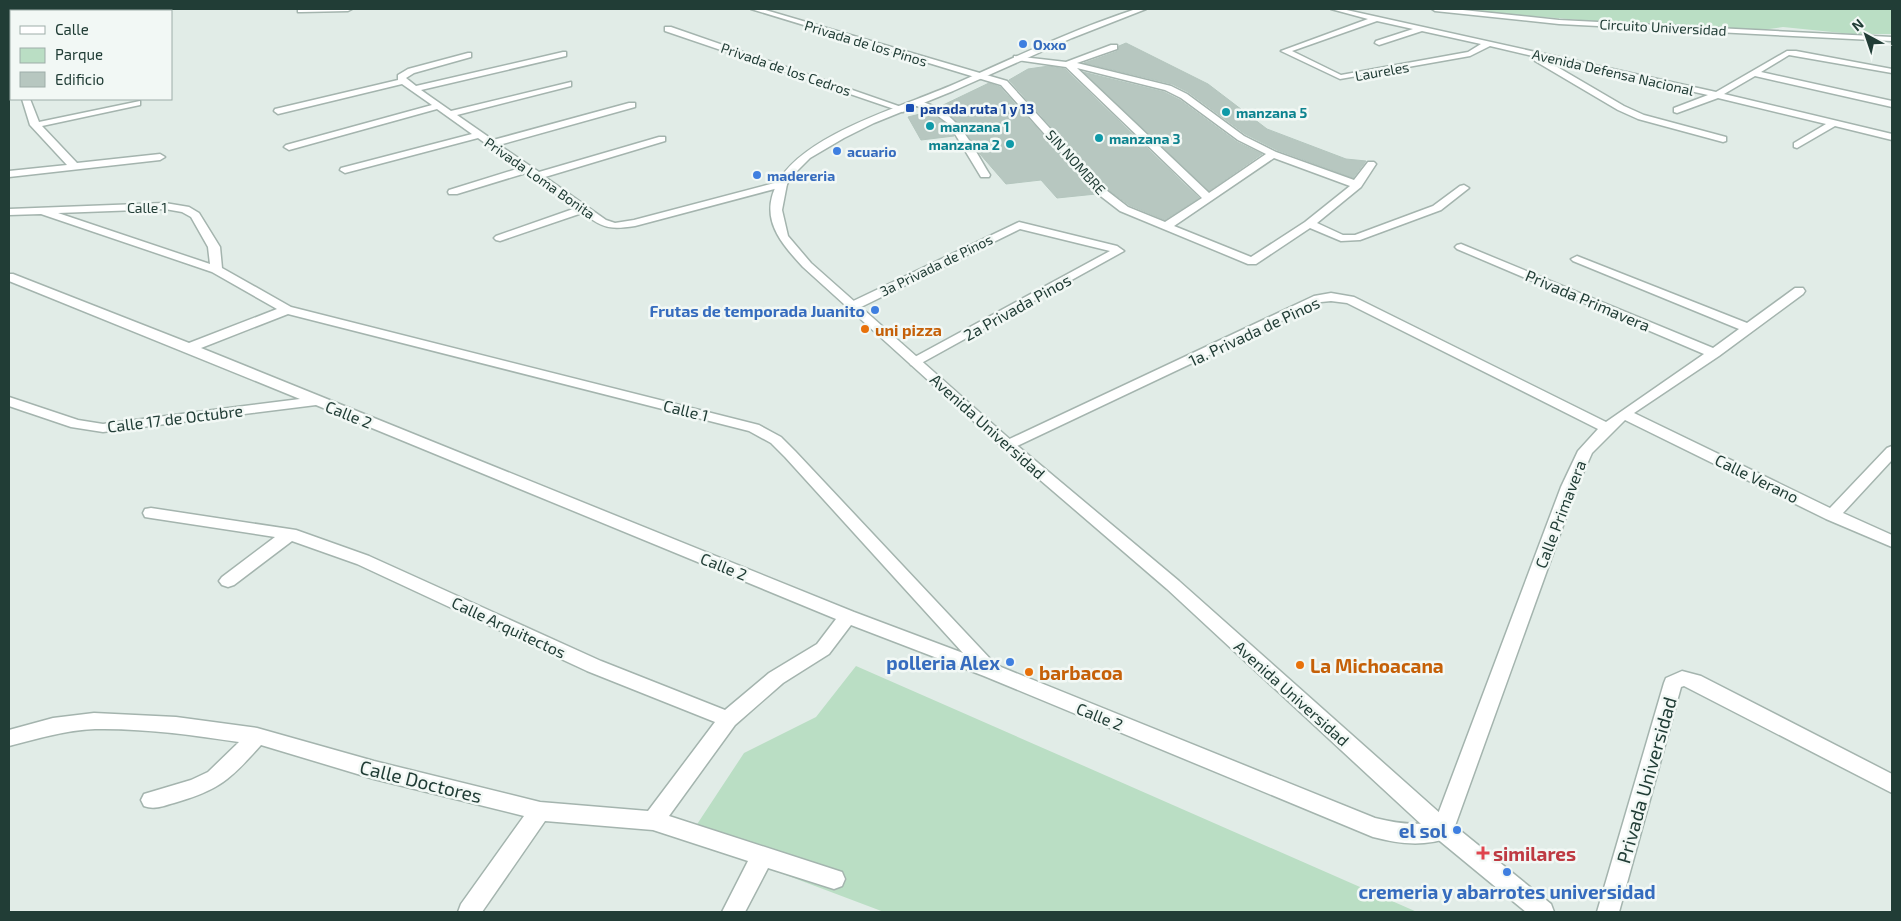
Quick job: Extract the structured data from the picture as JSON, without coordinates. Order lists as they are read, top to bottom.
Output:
{
  "streets": {
    "street": [
      "Circuito Universidad",
      "Privada de los Pinos",
      "Privada de los Cedros",
      "Laureles",
      "Avenida Defensa Nacional",
      "SIN NOMBRE",
      "Privada Loma Bonita",
      "Calle 1",
      "3a Privada de Pinos",
      "Privada Primavera",
      "2a Privada Pinos",
      "1a. Privada de Pinos",
      "Calle 2",
      "Calle 17 de Octubre",
      "Avenida Universidad",
      "Calle Verano",
      "Calle Primavera",
      "Calle Arquitectos",
      "Privada Universidad",
      "Calle Doctores"
    ]
  },
  "crossings": [
    ["Privada de los Pinos", "SIN NOMBRE"],
    ["Privada de los Pinos", "Avenida Universidad"],
    ["Privada de los Cedros", "Avenida Universidad"],
    ["Laureles", "Avenida Defensa Nacional"],
    ["SIN NOMBRE", "Avenida Universidad"],
    ["Privada Loma Bonita", "Avenida Universidad"],
    ["Calle 1", "Calle 2"],
    ["3a Privada de Pinos", "2a Privada Pinos"],
    ["3a Privada de Pinos", "Avenida Universidad"],
    ["Privada Primavera", "Calle Primavera"],
    ["2a Privada Pinos", "Avenida Universidad"],
    ["1a. Privada de Pinos", "Avenida Universidad"],
    ["1a. Privada de Pinos", "Calle Primavera"],
    ["Calle 2", "Calle 17 de Octubre"],
    ["Calle 2", "Avenida Universidad"],
    ["Calle 2", "Calle Primavera"],
    ["Avenida Universidad", "Calle Primavera"],
    ["Calle Verano", "Calle Primavera"]
  ],
  "places": {
    "other": [
      "Oxxo",
      "manzana 5",
      "manzana 1",
      "manzana 3",
      "manzana 2",
      "acuario",
      "madereria",
      "Frutas de temporada Juanito",
      "uni pizza",
      "polleria Alex",
      "La Michoacana",
      "barbacoa",
      "el sol",
      "cremeria y abarrotes universidad"
    ],
    "transit": ["parada ruta 1 y 13"],
    "health": ["similares"]
  },
  "legend": ["Calle", "Parque", "Edificio"],
  "north": "top left"
}
